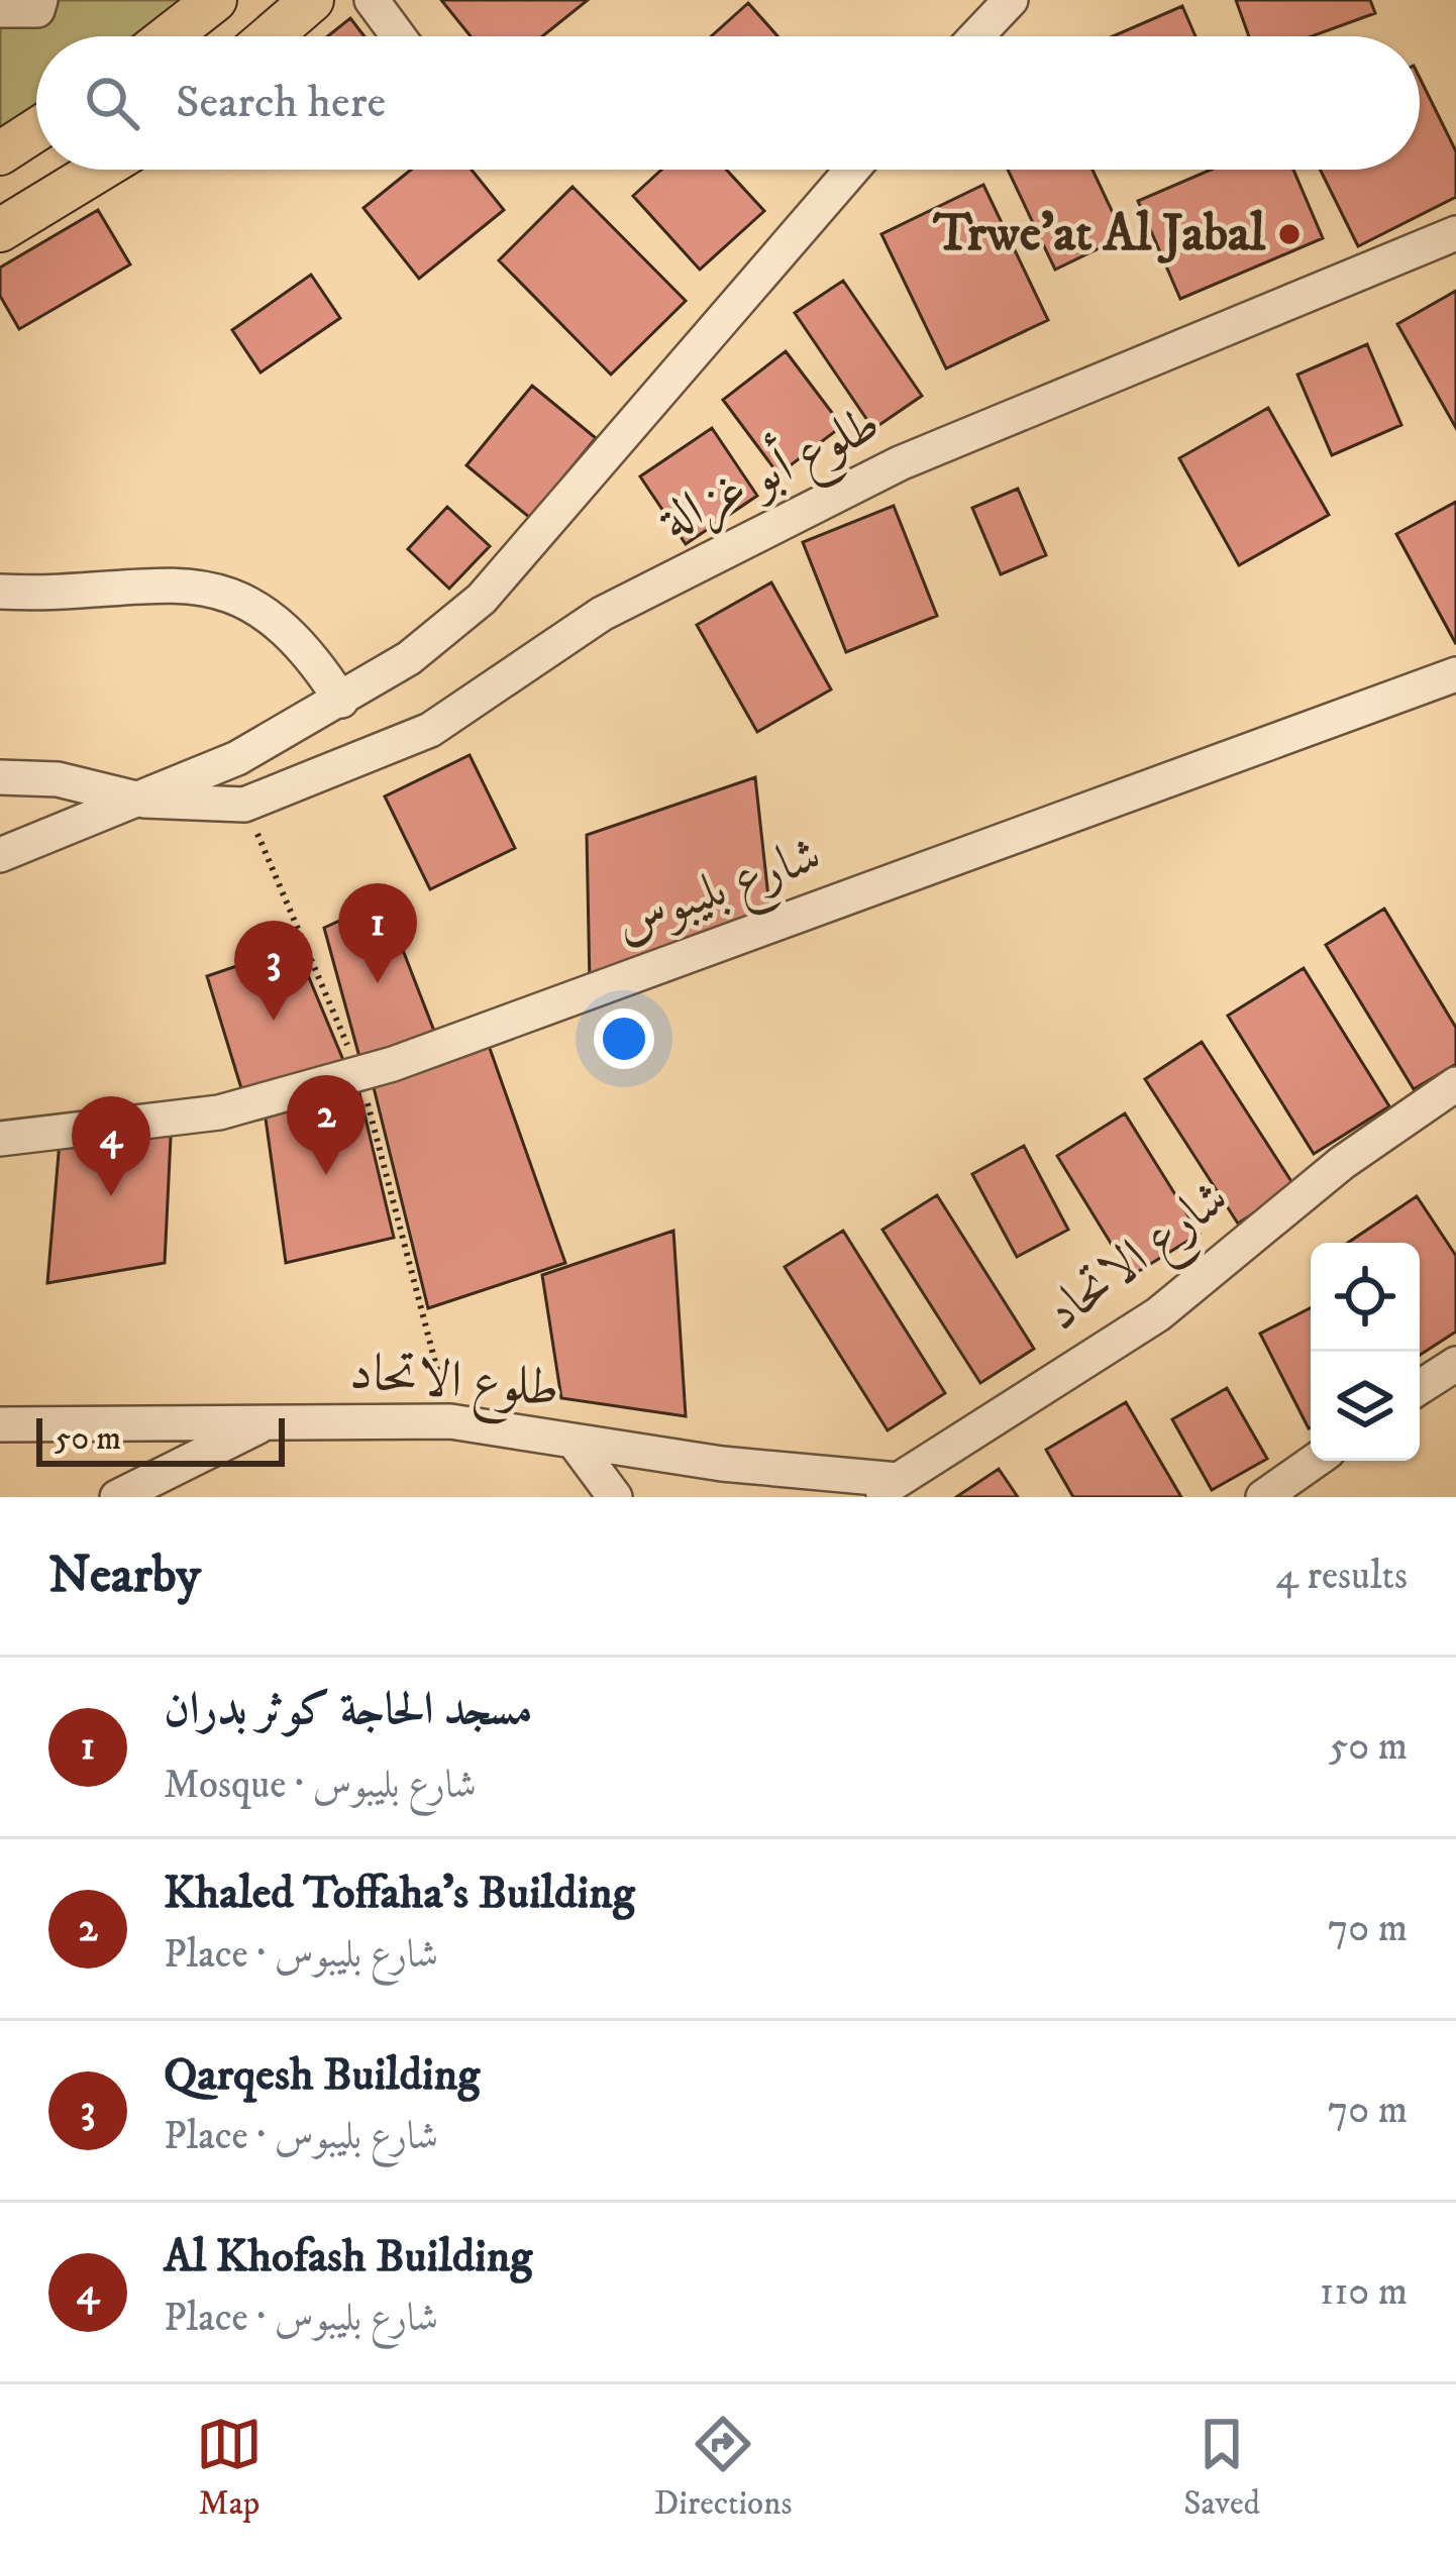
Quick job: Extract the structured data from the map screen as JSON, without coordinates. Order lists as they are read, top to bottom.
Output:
{
  "streets": {
    "street": [
      "طلوع أبو غزالة",
      "شارع بليبوس",
      "شارع الاتحاد",
      "طلوع الاتحاد"
    ]
  },
  "crossings": [
    ["شارع الاتحاد", "طلوع الاتحاد"]
  ],
  "places": ["Trwe'at Al Jabal"],
  "scale_bar": "50 m",
  "page": {
    "search": "Search here",
    "pins": [
      "1",
      "3",
      "2",
      "4"
    ],
    "scale": "50 m",
    "heading": ["Nearby", "4 results"],
    "list": [
      {
        "mark": "1",
        "name": "مسجد الحاجة كوثر بدران",
        "note": "Mosque · شارع بليبوس",
        "value": "50 m"
      },
      {
        "mark": "2",
        "name": "Khaled Toffaha's Building",
        "note": "Place · شارع بليبوس",
        "value": "70 m"
      },
      {
        "mark": "3",
        "name": "Qarqesh Building",
        "note": "Place · شارع بليبوس",
        "value": "70 m"
      },
      {
        "mark": "4",
        "name": "Al Khofash Building",
        "note": "Place · شارع بليبوس",
        "value": "110 m"
      }
    ],
    "nav": ["Map", "Directions", "Saved"]
  }
}
